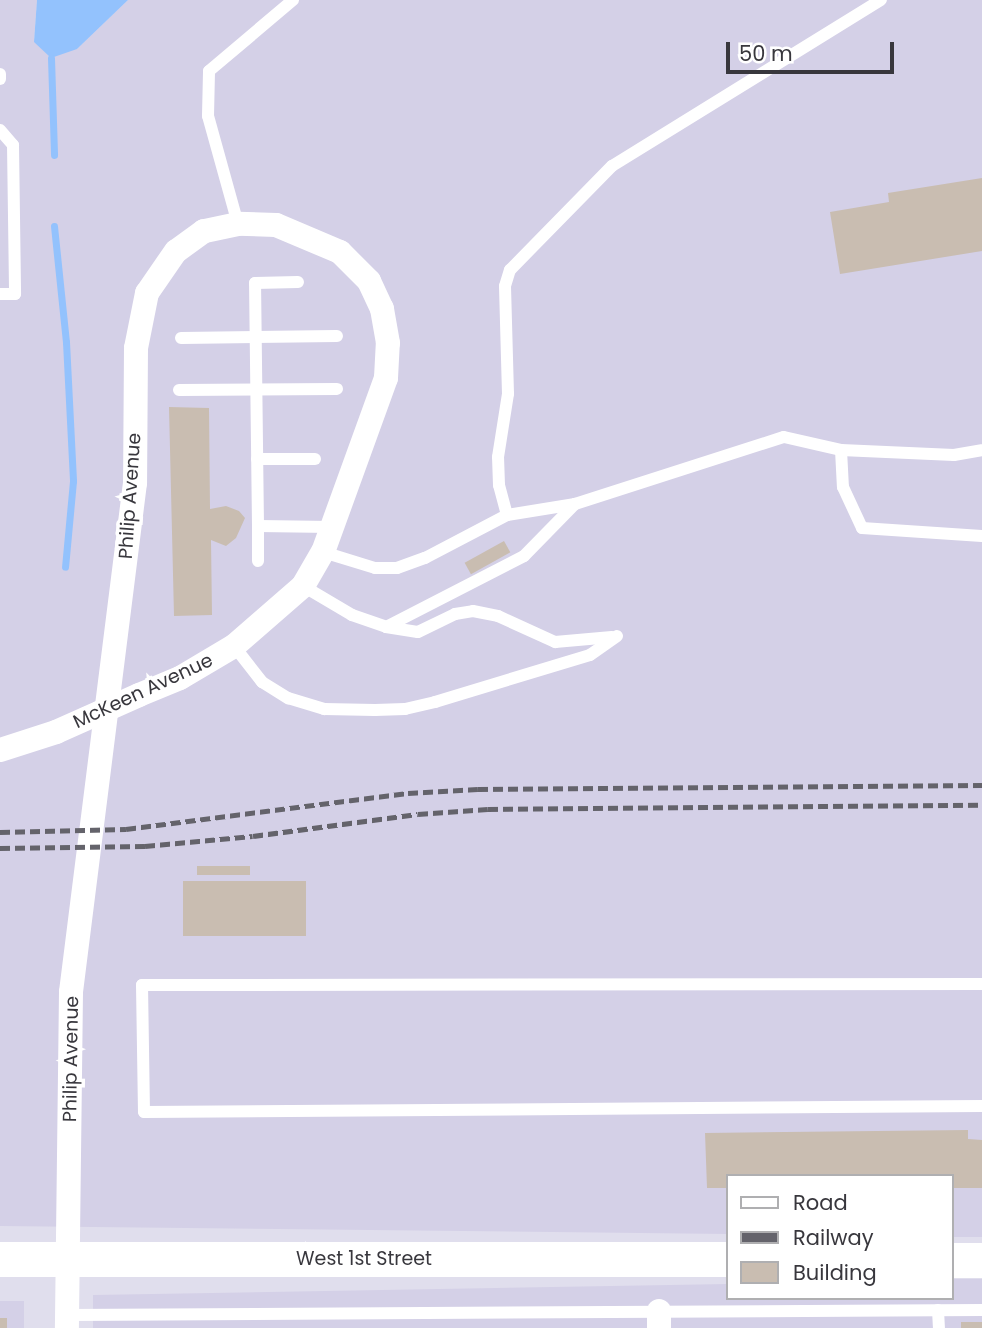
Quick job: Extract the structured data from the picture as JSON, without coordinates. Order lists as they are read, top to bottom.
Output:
{
  "streets": {
    "street": ["Philip Avenue", "McKeen Avenue", "West 1st Street"]
  },
  "crossings": [
    ["Philip Avenue", "McKeen Avenue"],
    ["Philip Avenue", "West 1st Street"]
  ],
  "legend": ["Road", "Railway", "Building"],
  "scale_bar": "50 m"
}
